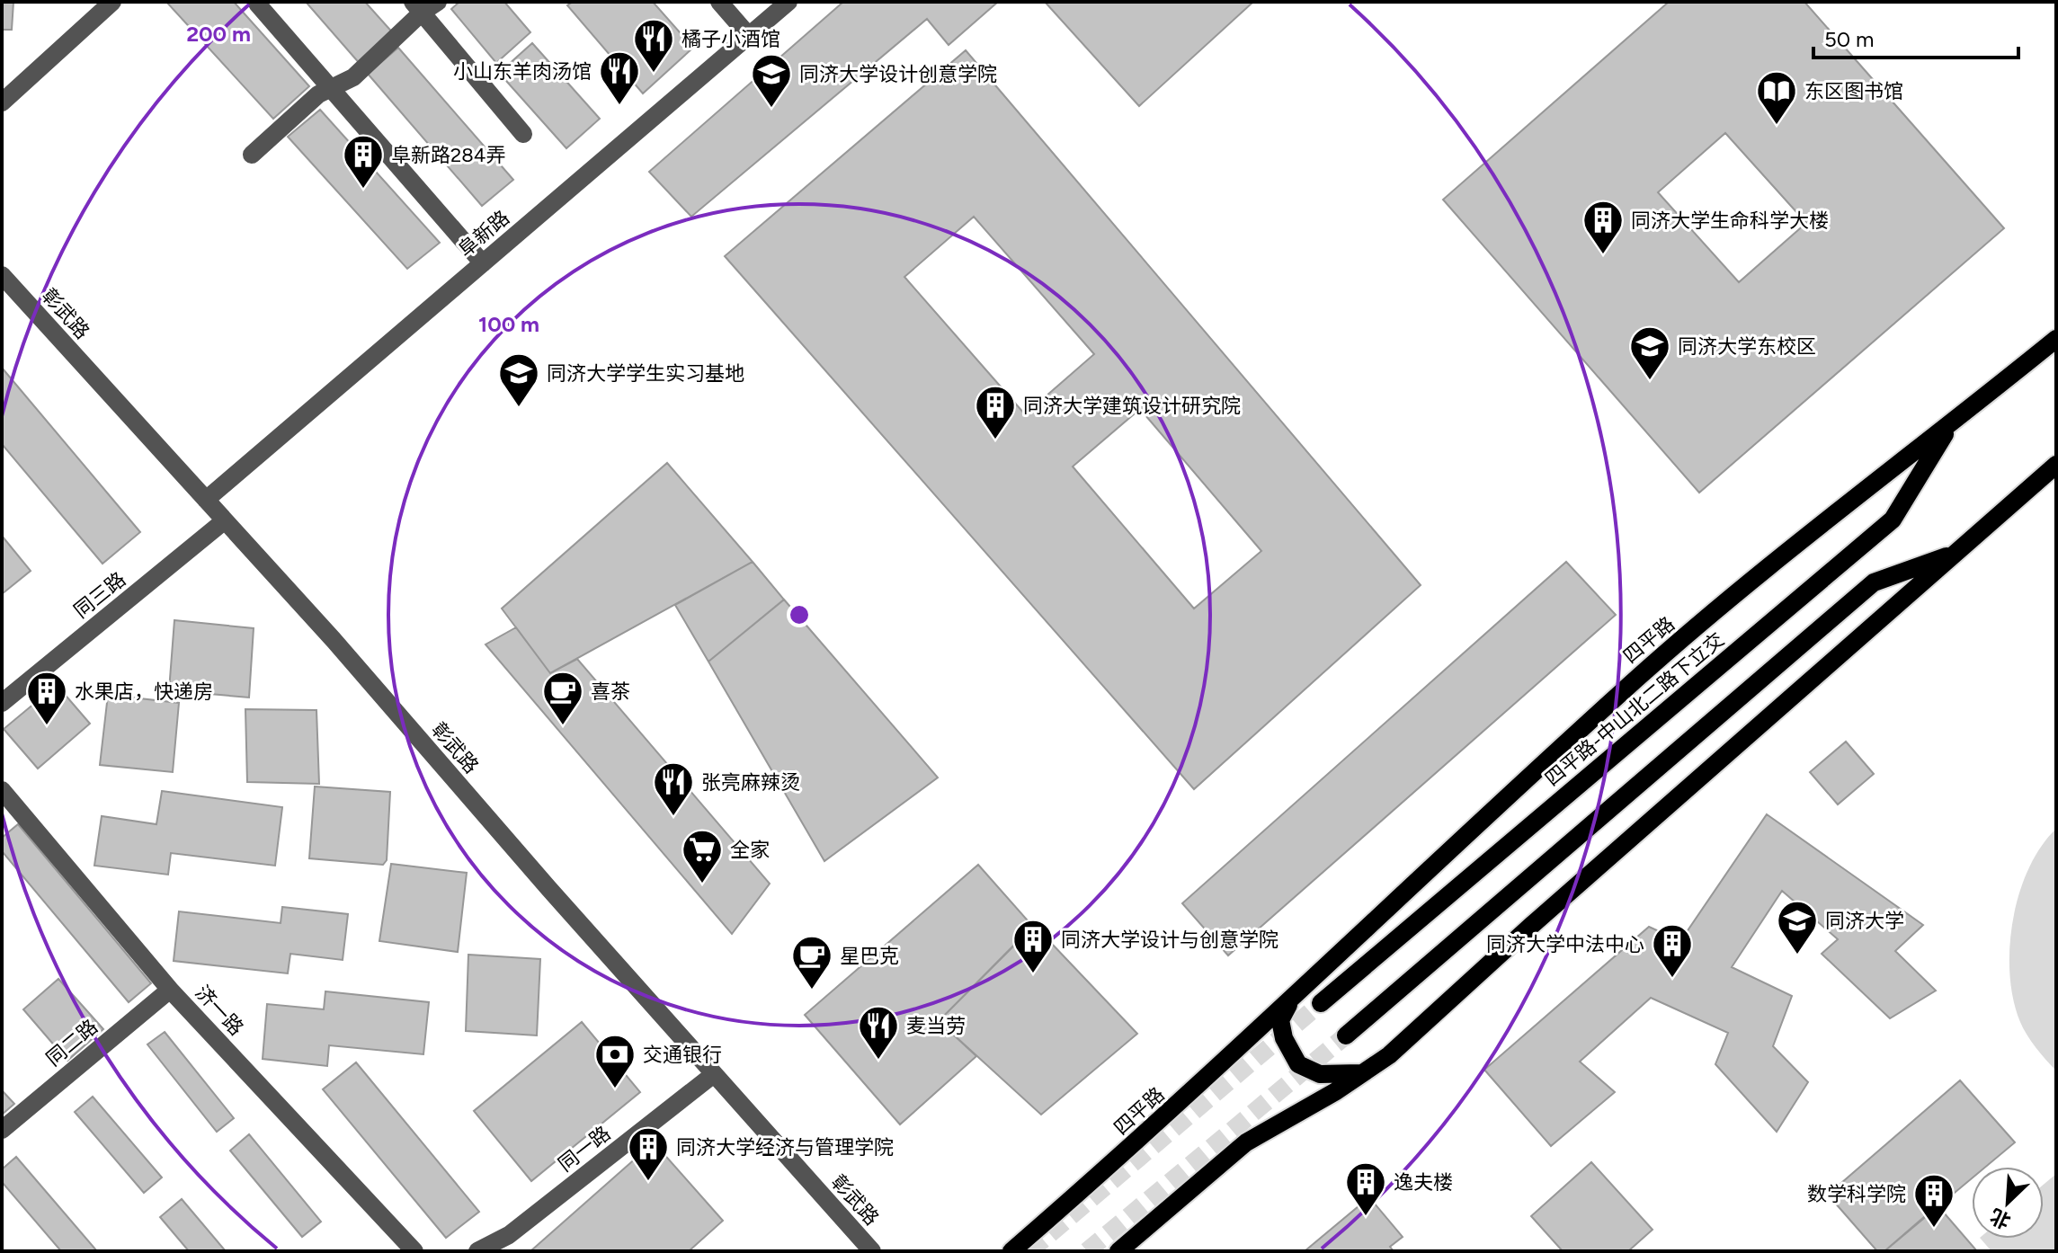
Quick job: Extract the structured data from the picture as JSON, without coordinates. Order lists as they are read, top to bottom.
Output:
{
  "streets": {
    "main road": ["四平路", "四平路-中山北二路下立交"],
    "street": [
      "阜新路",
      "彰武路",
      "同三路",
      "济一路",
      "同二路",
      "同一路"
    ]
  },
  "crossings": [
    ["阜新路", "彰武路"],
    ["彰武路", "同三路"],
    ["彰武路", "同一路"],
    ["四平路", "四平路-中山北二路下立交"],
    ["济一路", "同二路"]
  ],
  "places": {
    "restaurant": [
      "橘子小酒馆",
      "小山东羊肉汤馆",
      "张亮麻辣烫",
      "麦当劳"
    ],
    "school or university": [
      "同济大学设计创意学院",
      "同济大学东校区",
      "同济大学学生实习基地",
      "同济大学"
    ],
    "library": ["东区图书馆"],
    "building": [
      "阜新路284弄",
      "同济大学生命科学大楼",
      "同济大学建筑设计研究院",
      "水果店，快递房",
      "同济大学设计与创意学院",
      "同济大学中法中心",
      "同济大学经济与管理学院",
      "逸夫楼",
      "数学科学院"
    ],
    "cafe": ["喜茶", "星巴克"],
    "supermarket": ["全家"],
    "bank": ["交通银行"]
  },
  "scale_bar": "50 m",
  "north": "bottom left",
  "rings": ["200 m", "100 m"]
}
